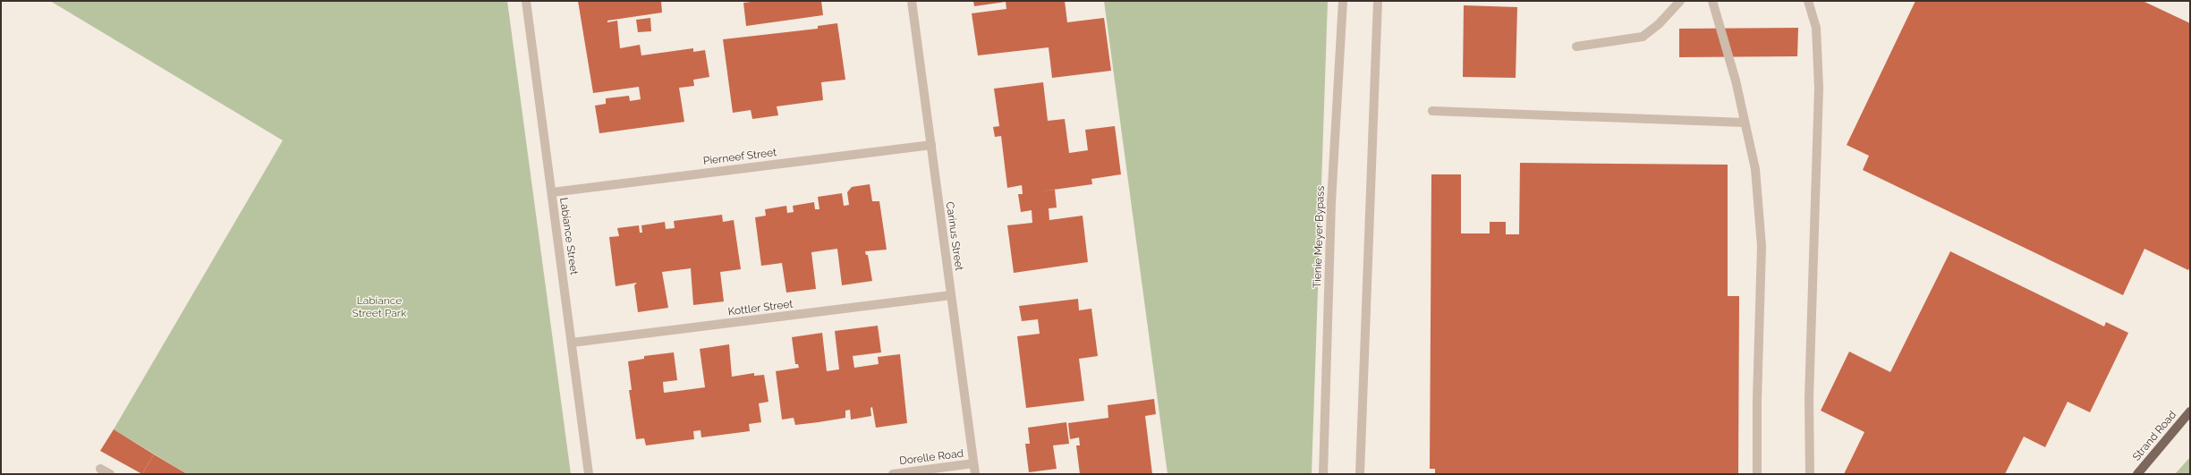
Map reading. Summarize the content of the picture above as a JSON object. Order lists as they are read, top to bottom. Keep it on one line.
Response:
{"streets":{"main road":["Strand Road"],"street":["Pierneef Street","Labiance Street","Carinus Street","Tienie Meyer Bypass","Kottler Street","Dorelle Road"]},"crossings":[["Pierneef Street","Labiance Street"],["Pierneef Street","Carinus Street"],["Labiance Street","Kottler Street"],["Carinus Street","Kottler Street"],["Carinus Street","Dorelle Road"]],"parks":["Labiance Street Park"]}
